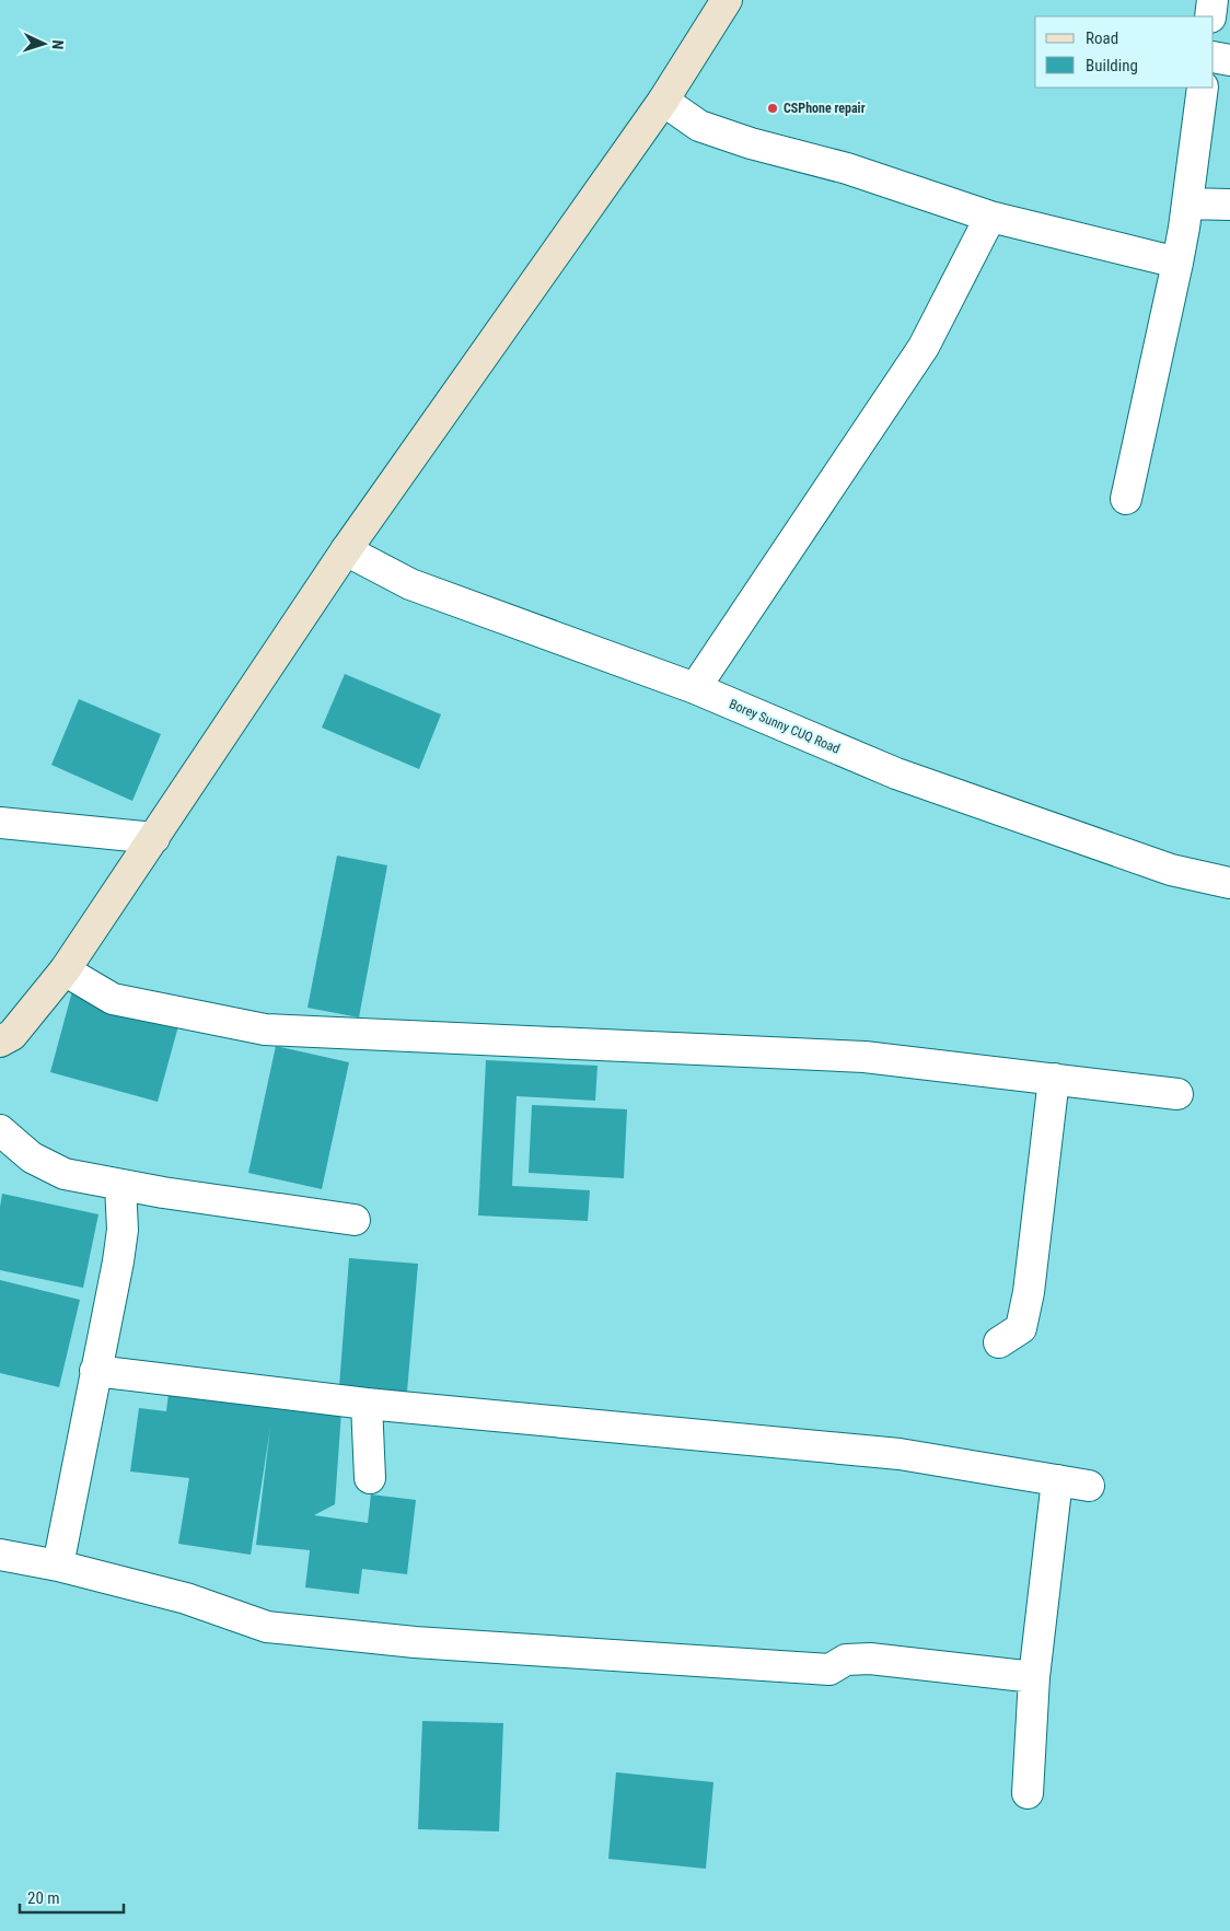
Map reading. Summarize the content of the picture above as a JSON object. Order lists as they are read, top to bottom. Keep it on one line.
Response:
{"streets":{"street":["Borey Sunny CUQ Road"]},"places":["CSPhone repair"],"legend":["Road","Building"],"scale_bar":"20 m","north":"right"}
